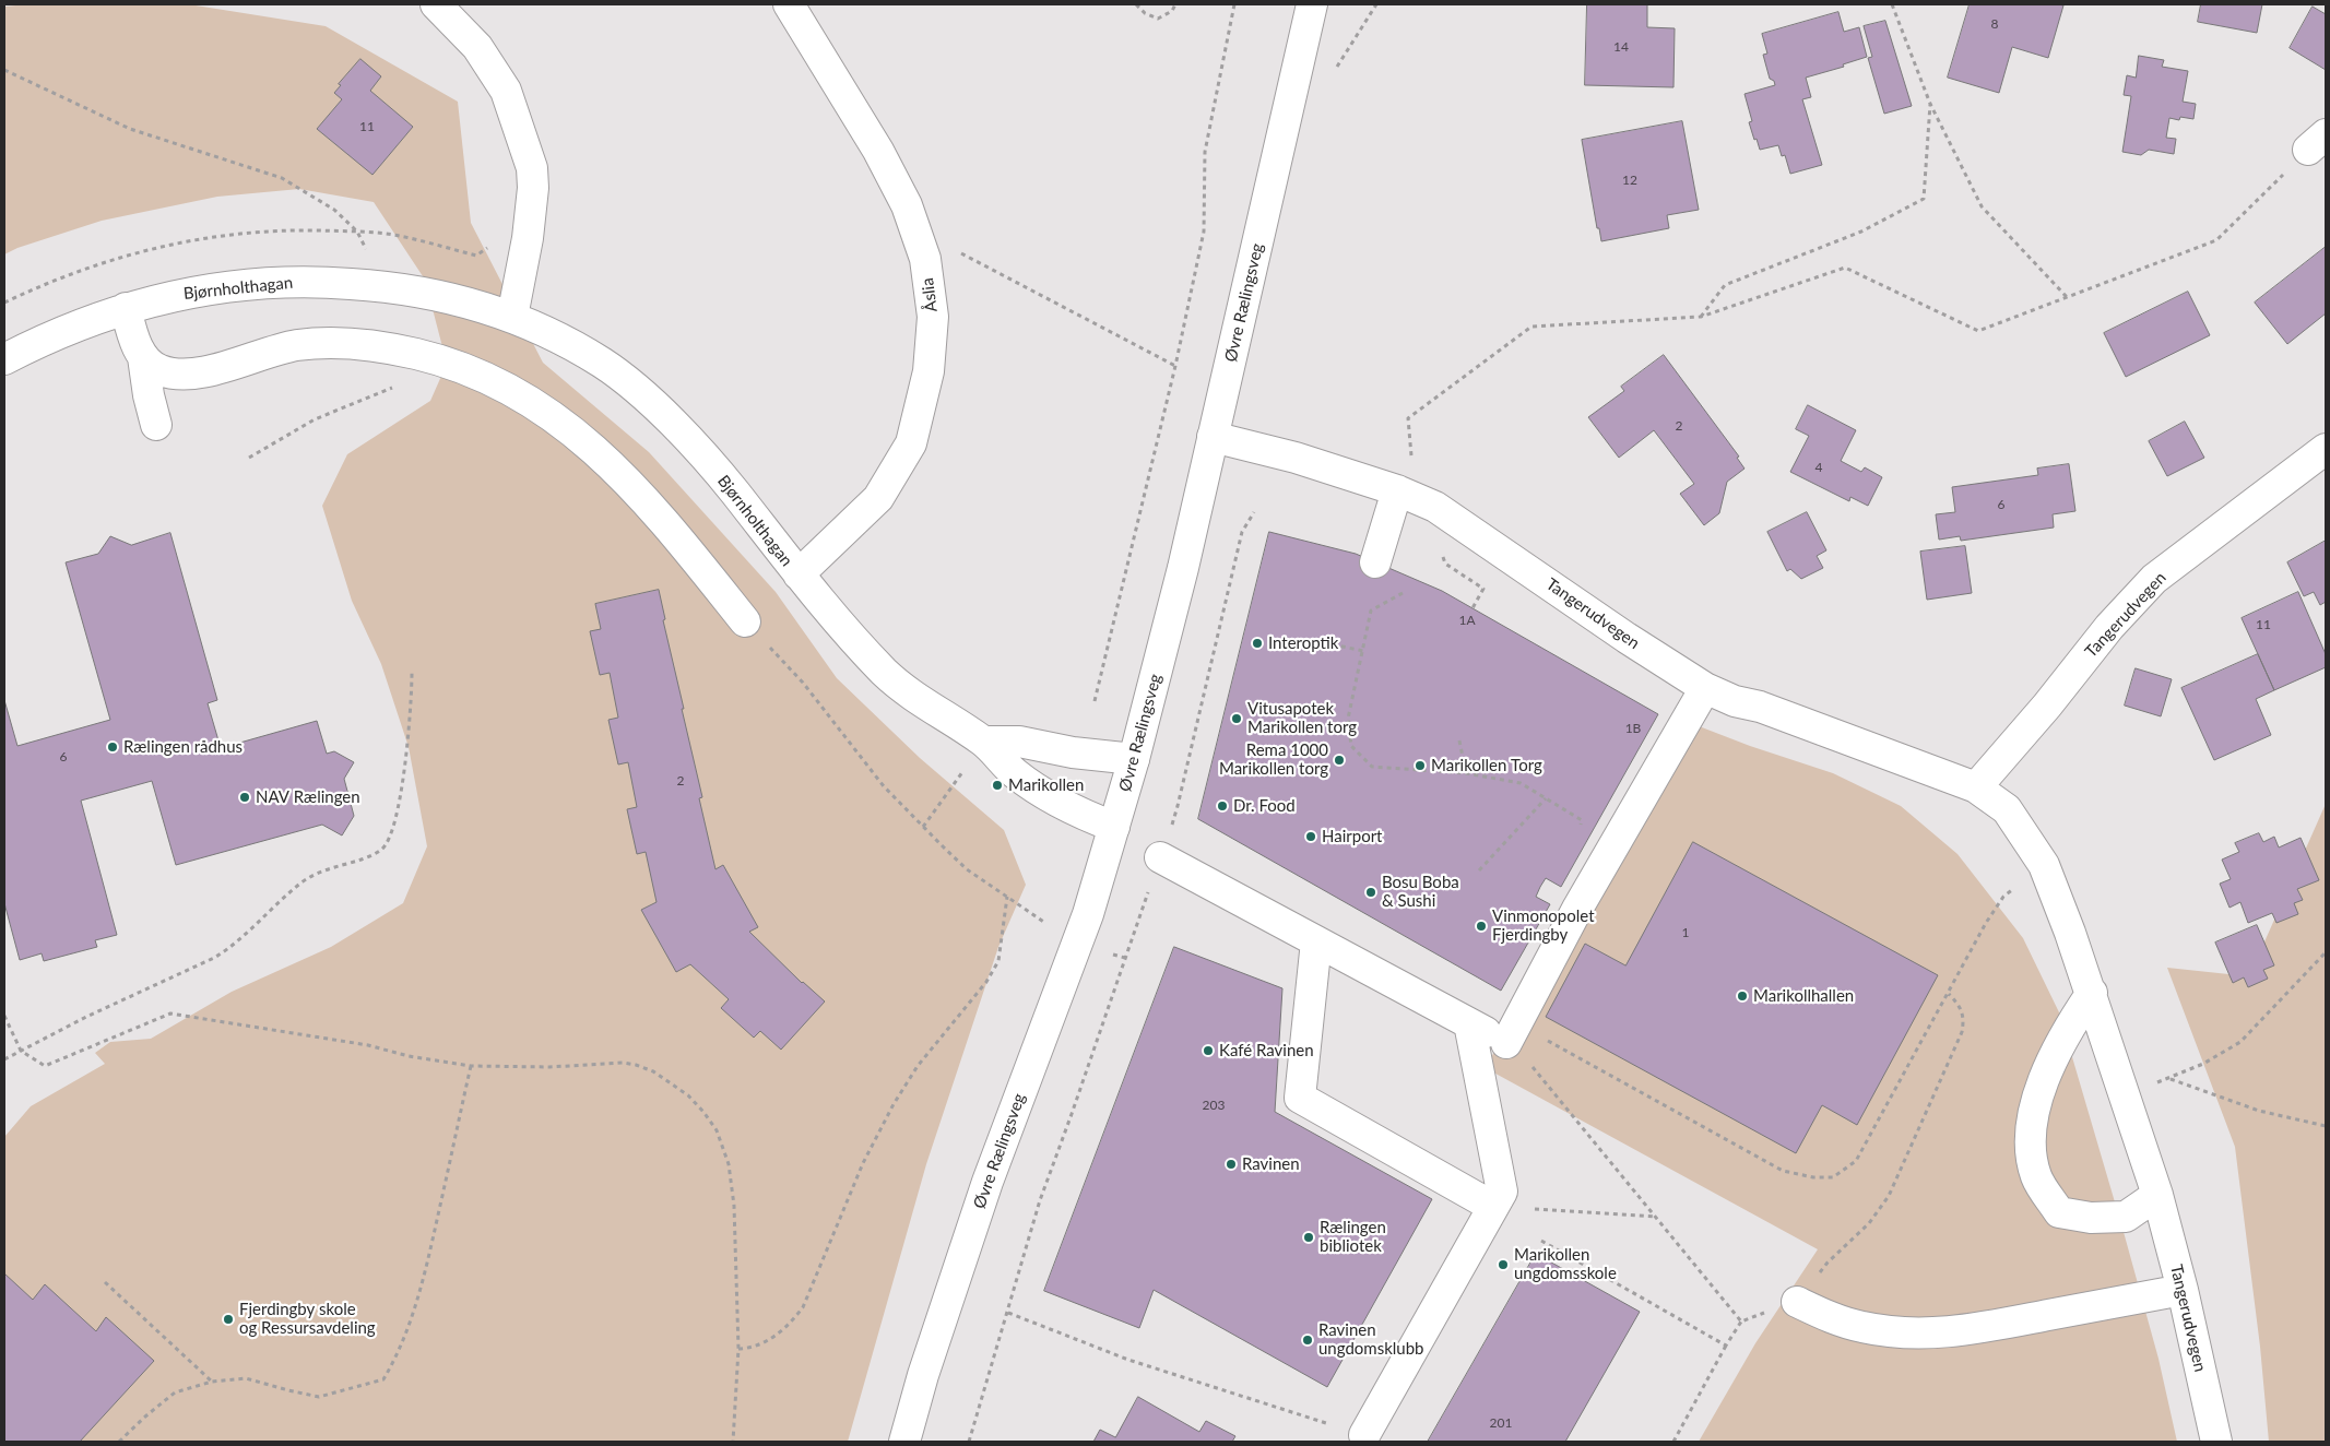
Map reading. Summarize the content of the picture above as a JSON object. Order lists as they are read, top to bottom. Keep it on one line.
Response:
{"streets":{"street":["Bjørnholthagan","Åslia","Øvre Rælingsveg","Tangerudvegen"]},"crossings":[["Bjørnholthagan","Åslia"],["Bjørnholthagan","Øvre Rælingsveg"],["Øvre Rælingsveg","Tangerudvegen"]],"places":["Interoptik","Vitusapotek Marikollen torg","Rælingen rådhus","Rema 1000 Marikollen torg","Marikollen Torg","Marikollen","NAV Rælingen","Dr. Food","Hairport","Bosu Boba & Sushi","Vinmonopolet Fjerdingby","Marikollhallen","Kafé Ravinen","Ravinen","Rælingen bibliotek","Marikollen ungdomsskole","Fjerdingby skole og Ressursavdeling","Ravinen ungdomsklubb"],"house_numbers":["8","14","11","12","2","4","6","1A","11","1B","6","2","1","203","201"]}
